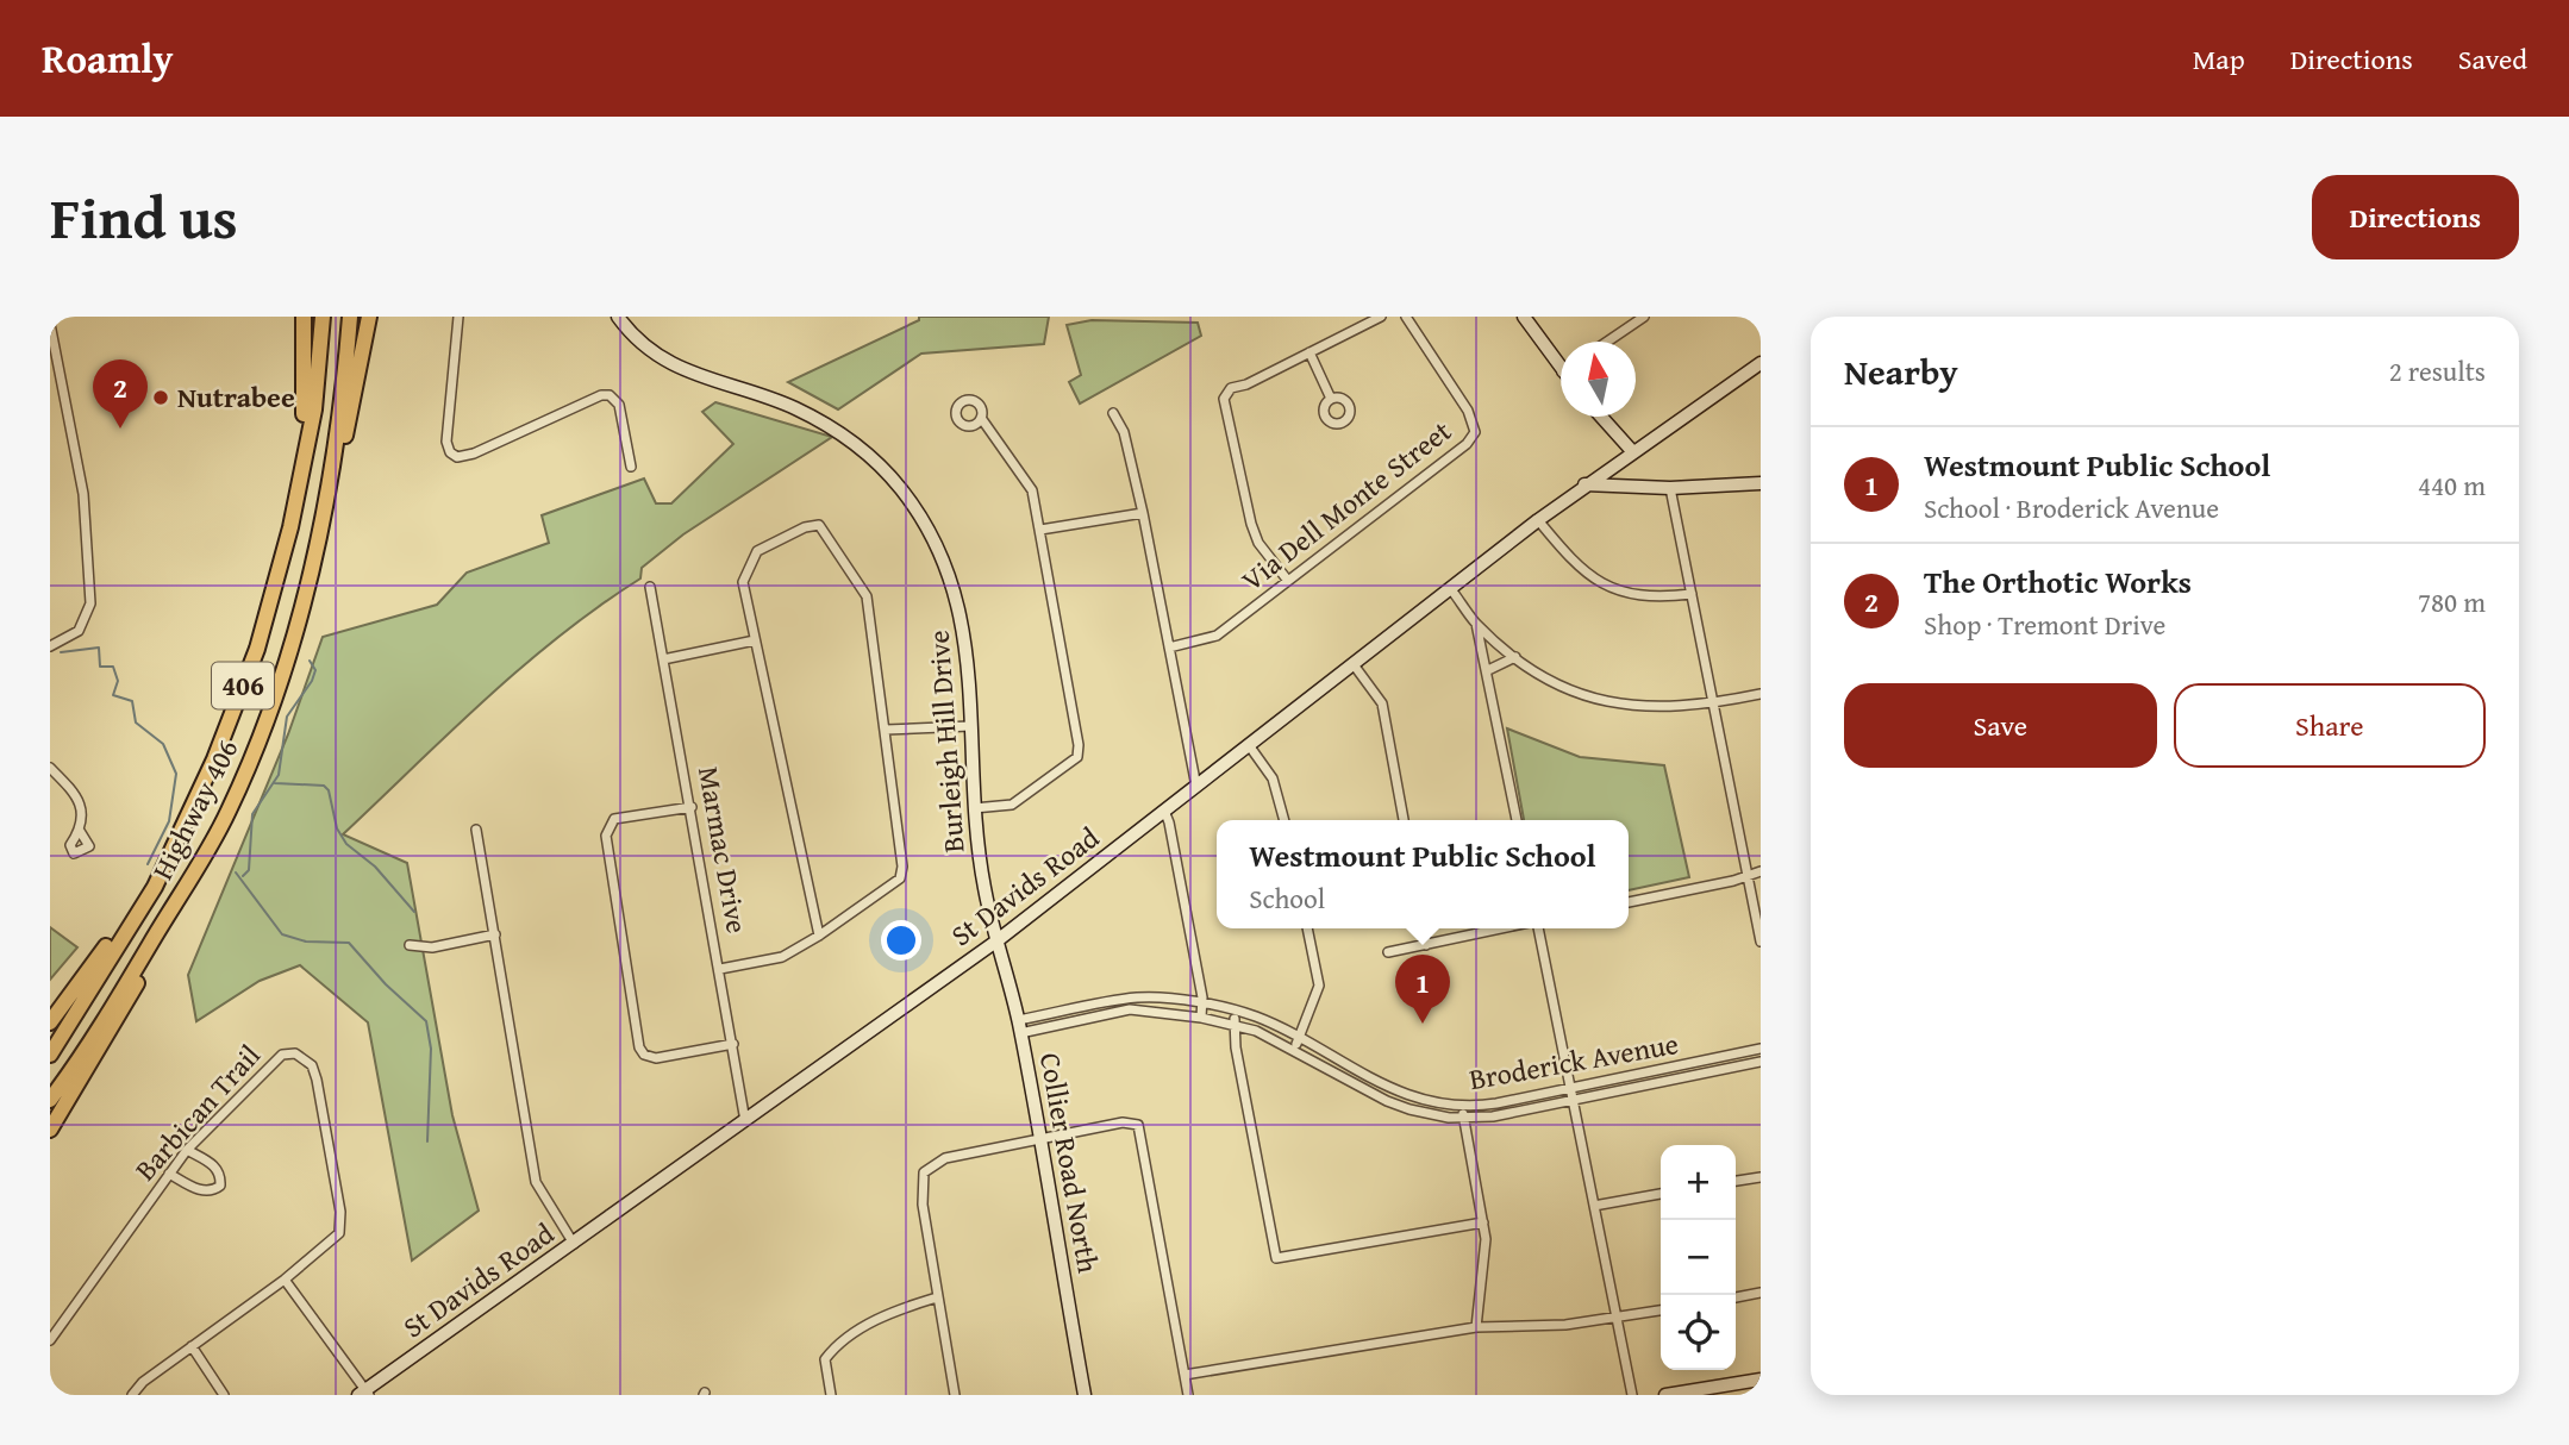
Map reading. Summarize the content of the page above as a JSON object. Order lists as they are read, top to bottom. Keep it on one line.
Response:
{"streets":{"highway":["406","Highway 406"],"main road":["Burleigh Hill Drive","St Davids Road","Collier Road North"],"street":["Via Dell Monte Street","Marmac Drive","Broderick Avenue","Barbican Trail"]},"crossings":[["Burleigh Hill Drive","St Davids Road"],["Burleigh Hill Drive","Collier Road North"],["Marmac Drive","St Davids Road"],["St Davids Road","Collier Road North"],["Broderick Avenue","Collier Road North"]],"places":["Nutrabee"],"north":"top","page":{"header":"Roamly","nav":["Map","Directions","Saved"],"title":"Find us","buttons":["Directions",["Save","Share"]],"heading":["Nearby","2 results"],"pins":["2","1"],"list":[{"mark":"1","name":"Westmount Public School","note":"School · Broderick Avenue","value":"440 m"},{"mark":"2","name":"The Orthotic Works","note":"Shop · Tremont Drive","value":"780 m"}],"popup":["Westmount Public School","School"],"map_buttons":["+","−"]}}
